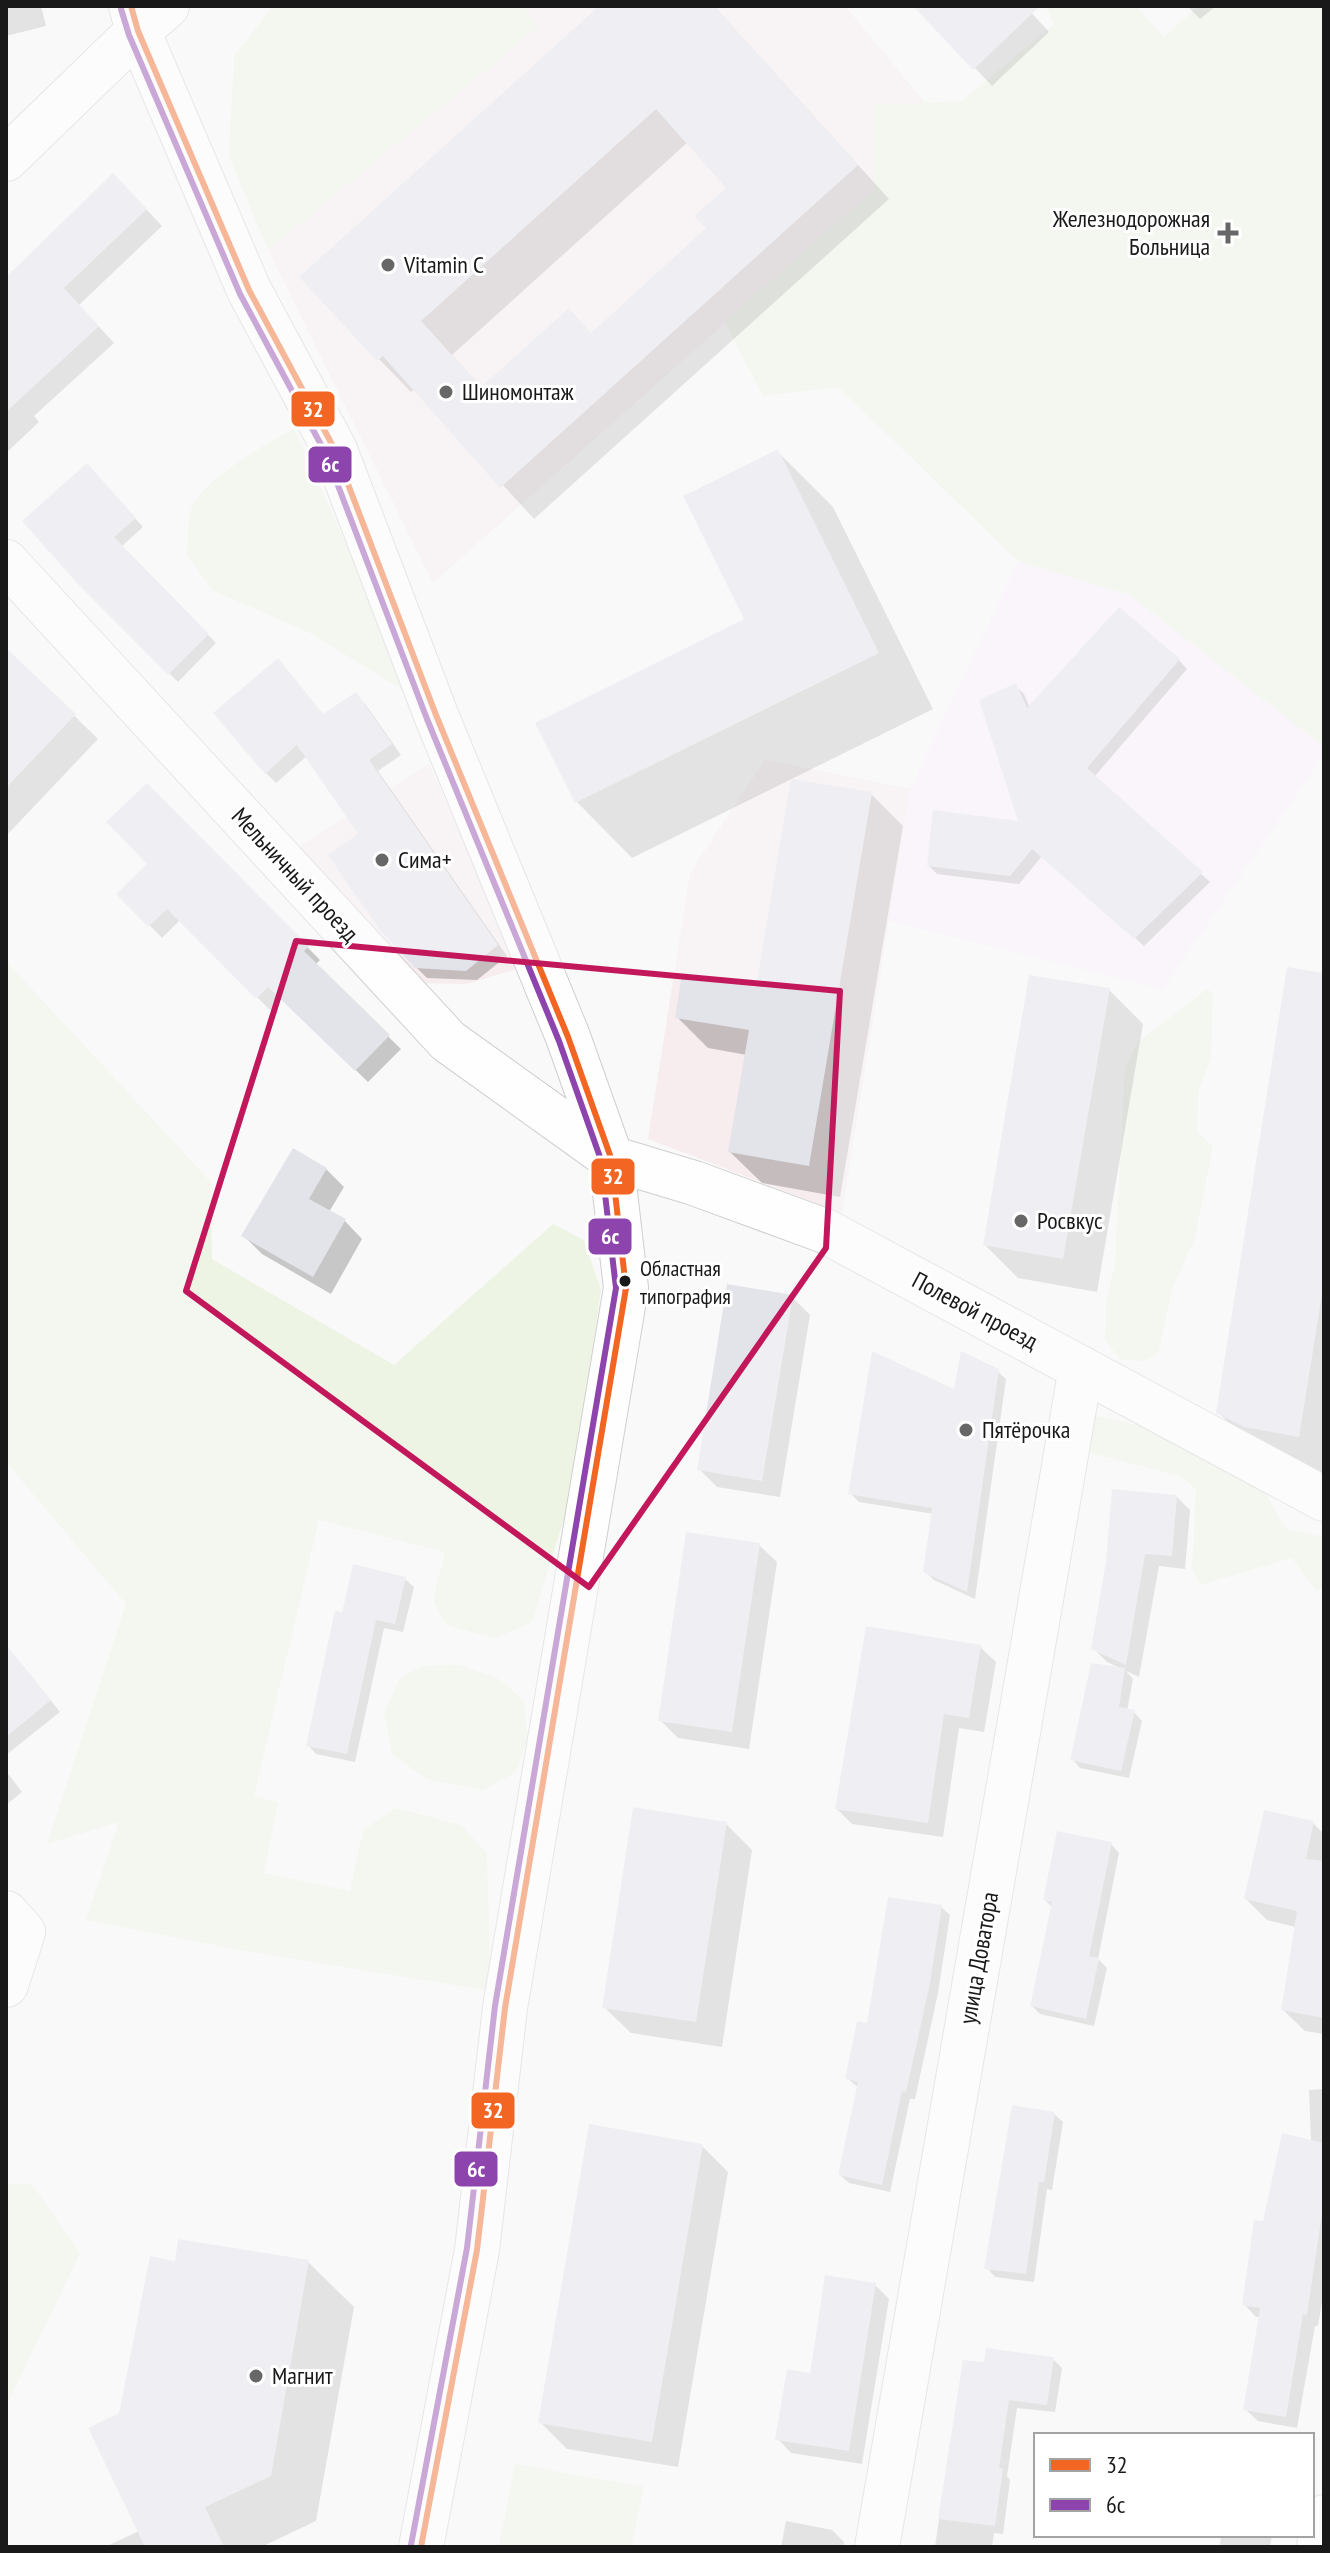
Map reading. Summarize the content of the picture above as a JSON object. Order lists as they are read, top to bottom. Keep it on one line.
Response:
{"streets":{"street":["Мельничный проезд","Полевой проезд","улица Доватора"]},"crossings":[["Мельничный проезд","Полевой проезд"],["Полевой проезд","улица Доватора"]],"places":{"health":["Железнодорожная Больница"],"other":["Vitamin C","Шиномонтаж","Сима+","Росвкус","Областная типография","Пятёрочка","Магнит"]},"lines":["transit line 32","transit line 6c"],"legend":["32","6c"]}
